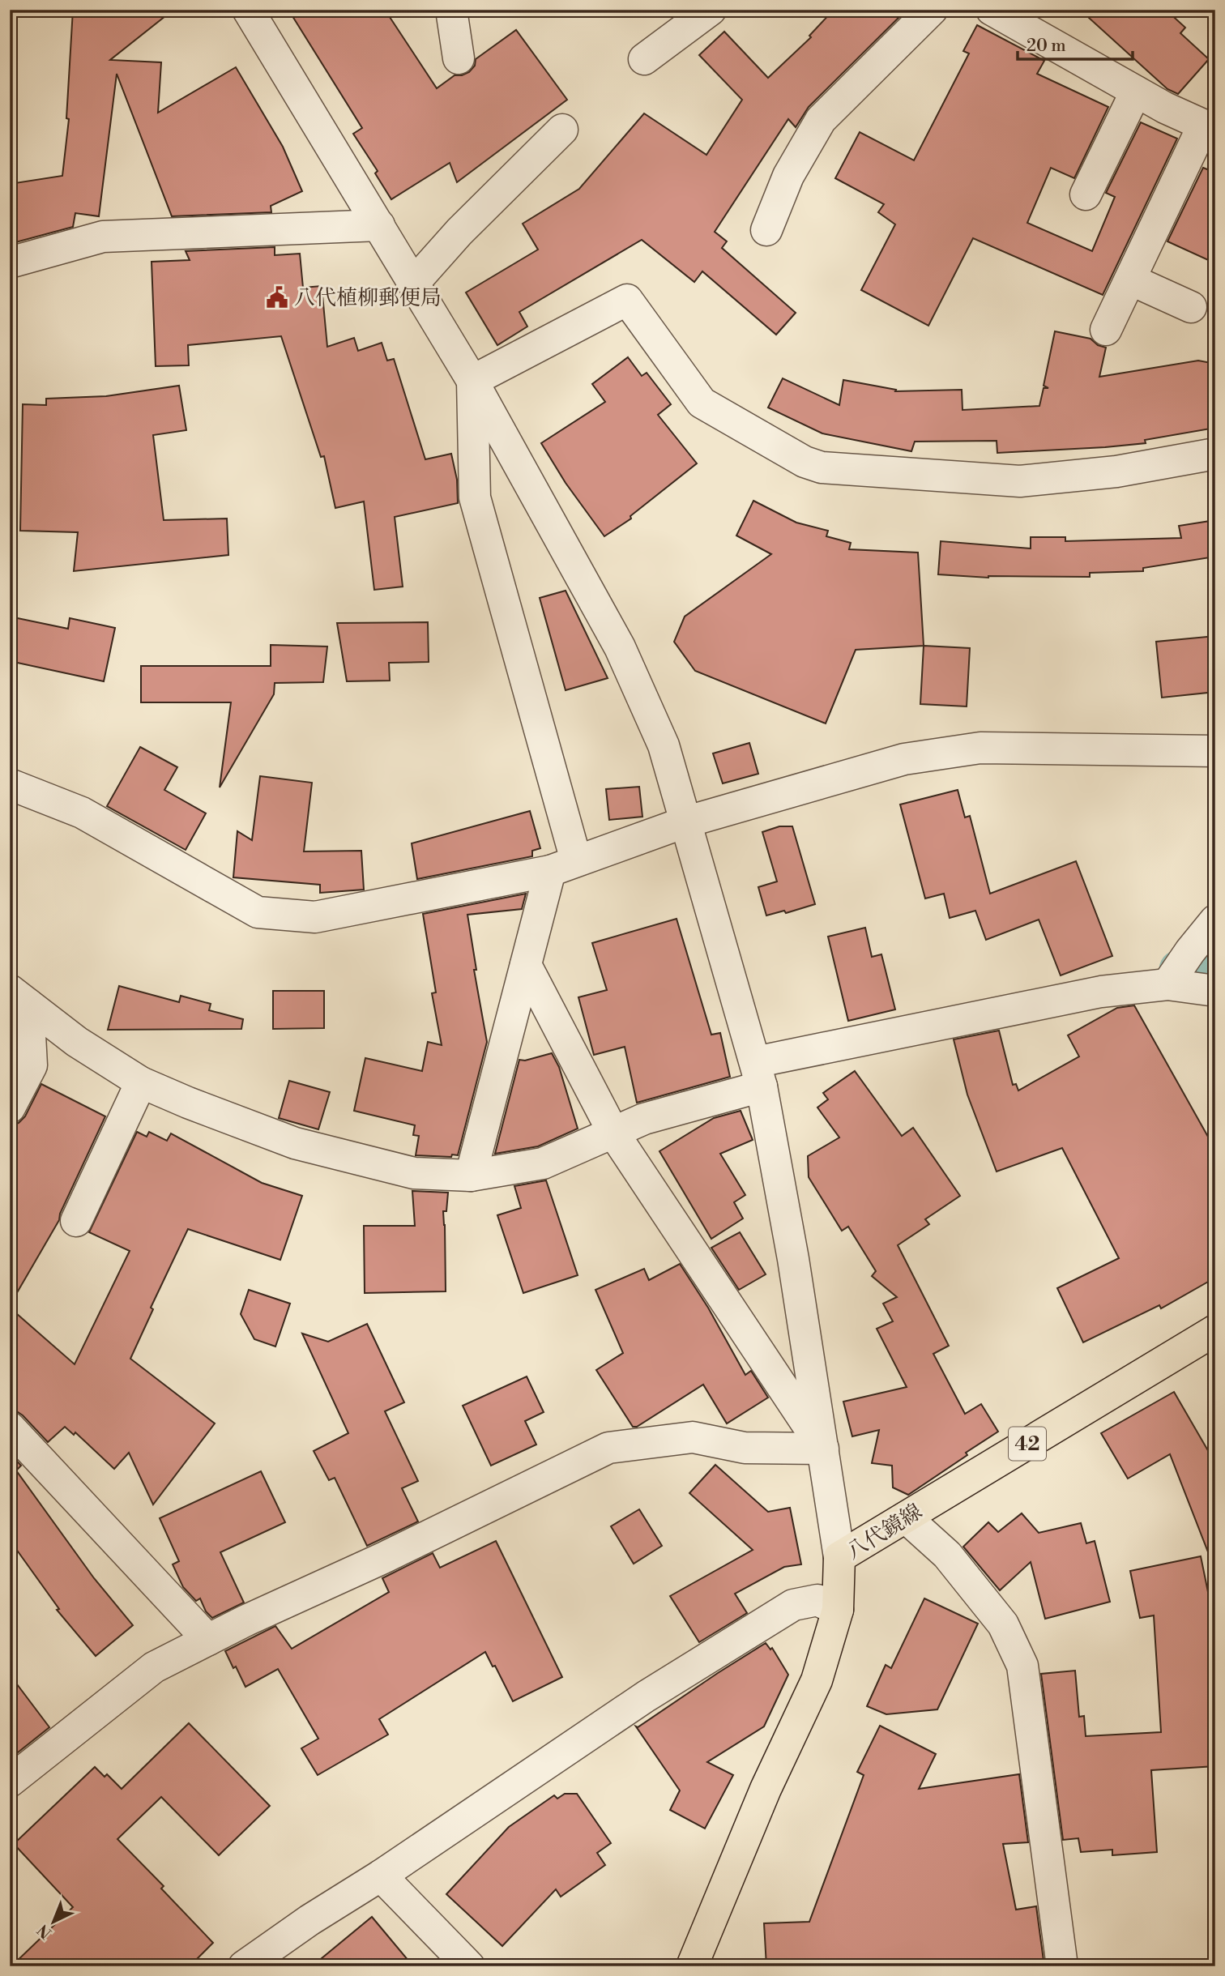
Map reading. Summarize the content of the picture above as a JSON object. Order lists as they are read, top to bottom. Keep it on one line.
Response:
{"streets":{"main road":["42","八代鏡線"]},"places":{"public building":["八代植柳郵便局"]},"scale_bar":"20 m","north":"bottom left"}
